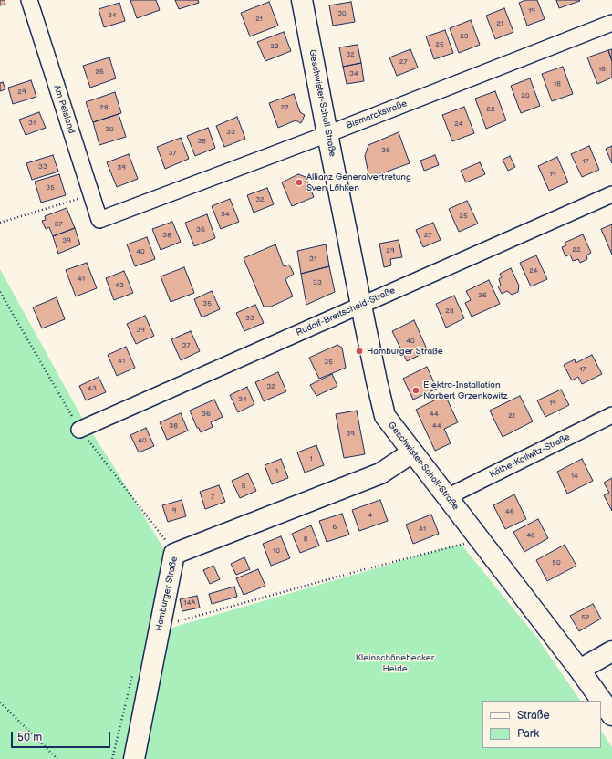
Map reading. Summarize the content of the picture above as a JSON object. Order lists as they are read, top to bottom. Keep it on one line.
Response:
{"streets":{"street":["Geschwister-Scholl-Straße","Am Pelsland","Bismarckstraße","Rudolf-Breitscheid-Straße","Käthe-Kollwitz-Straße","Hamburger Straße"]},"crossings":[["Geschwister-Scholl-Straße","Bismarckstraße"],["Geschwister-Scholl-Straße","Rudolf-Breitscheid-Straße"],["Geschwister-Scholl-Straße","Käthe-Kollwitz-Straße"],["Geschwister-Scholl-Straße","Hamburger Straße"],["Am Pelsland","Bismarckstraße"]],"parks":["Kleinschönebecker Heide"],"places":["Allianz Generalvertretung Sven Löhken","Hamburger Straße","Elektro-Installation Norbert Grzenkowitz"],"house_numbers":["19","30","34","21","21","23","25","23","32","27","16","26","34","18","29","20","28","27","22","31","24","30","33","35","36","37","17","33","39","19","35","32","34","25","37","36","38","27","39","22","29","40","31","24","41","33","43","26","35","28","33","39","40","37","41","35","17","32","43","34","19","36","44","21","38","44","39","40","1","3","14","5","7","9","46","4","6","41","48","8","10","50","14A","52"],"legend":["Straße","Park"],"scale_bar":"50 m"}
